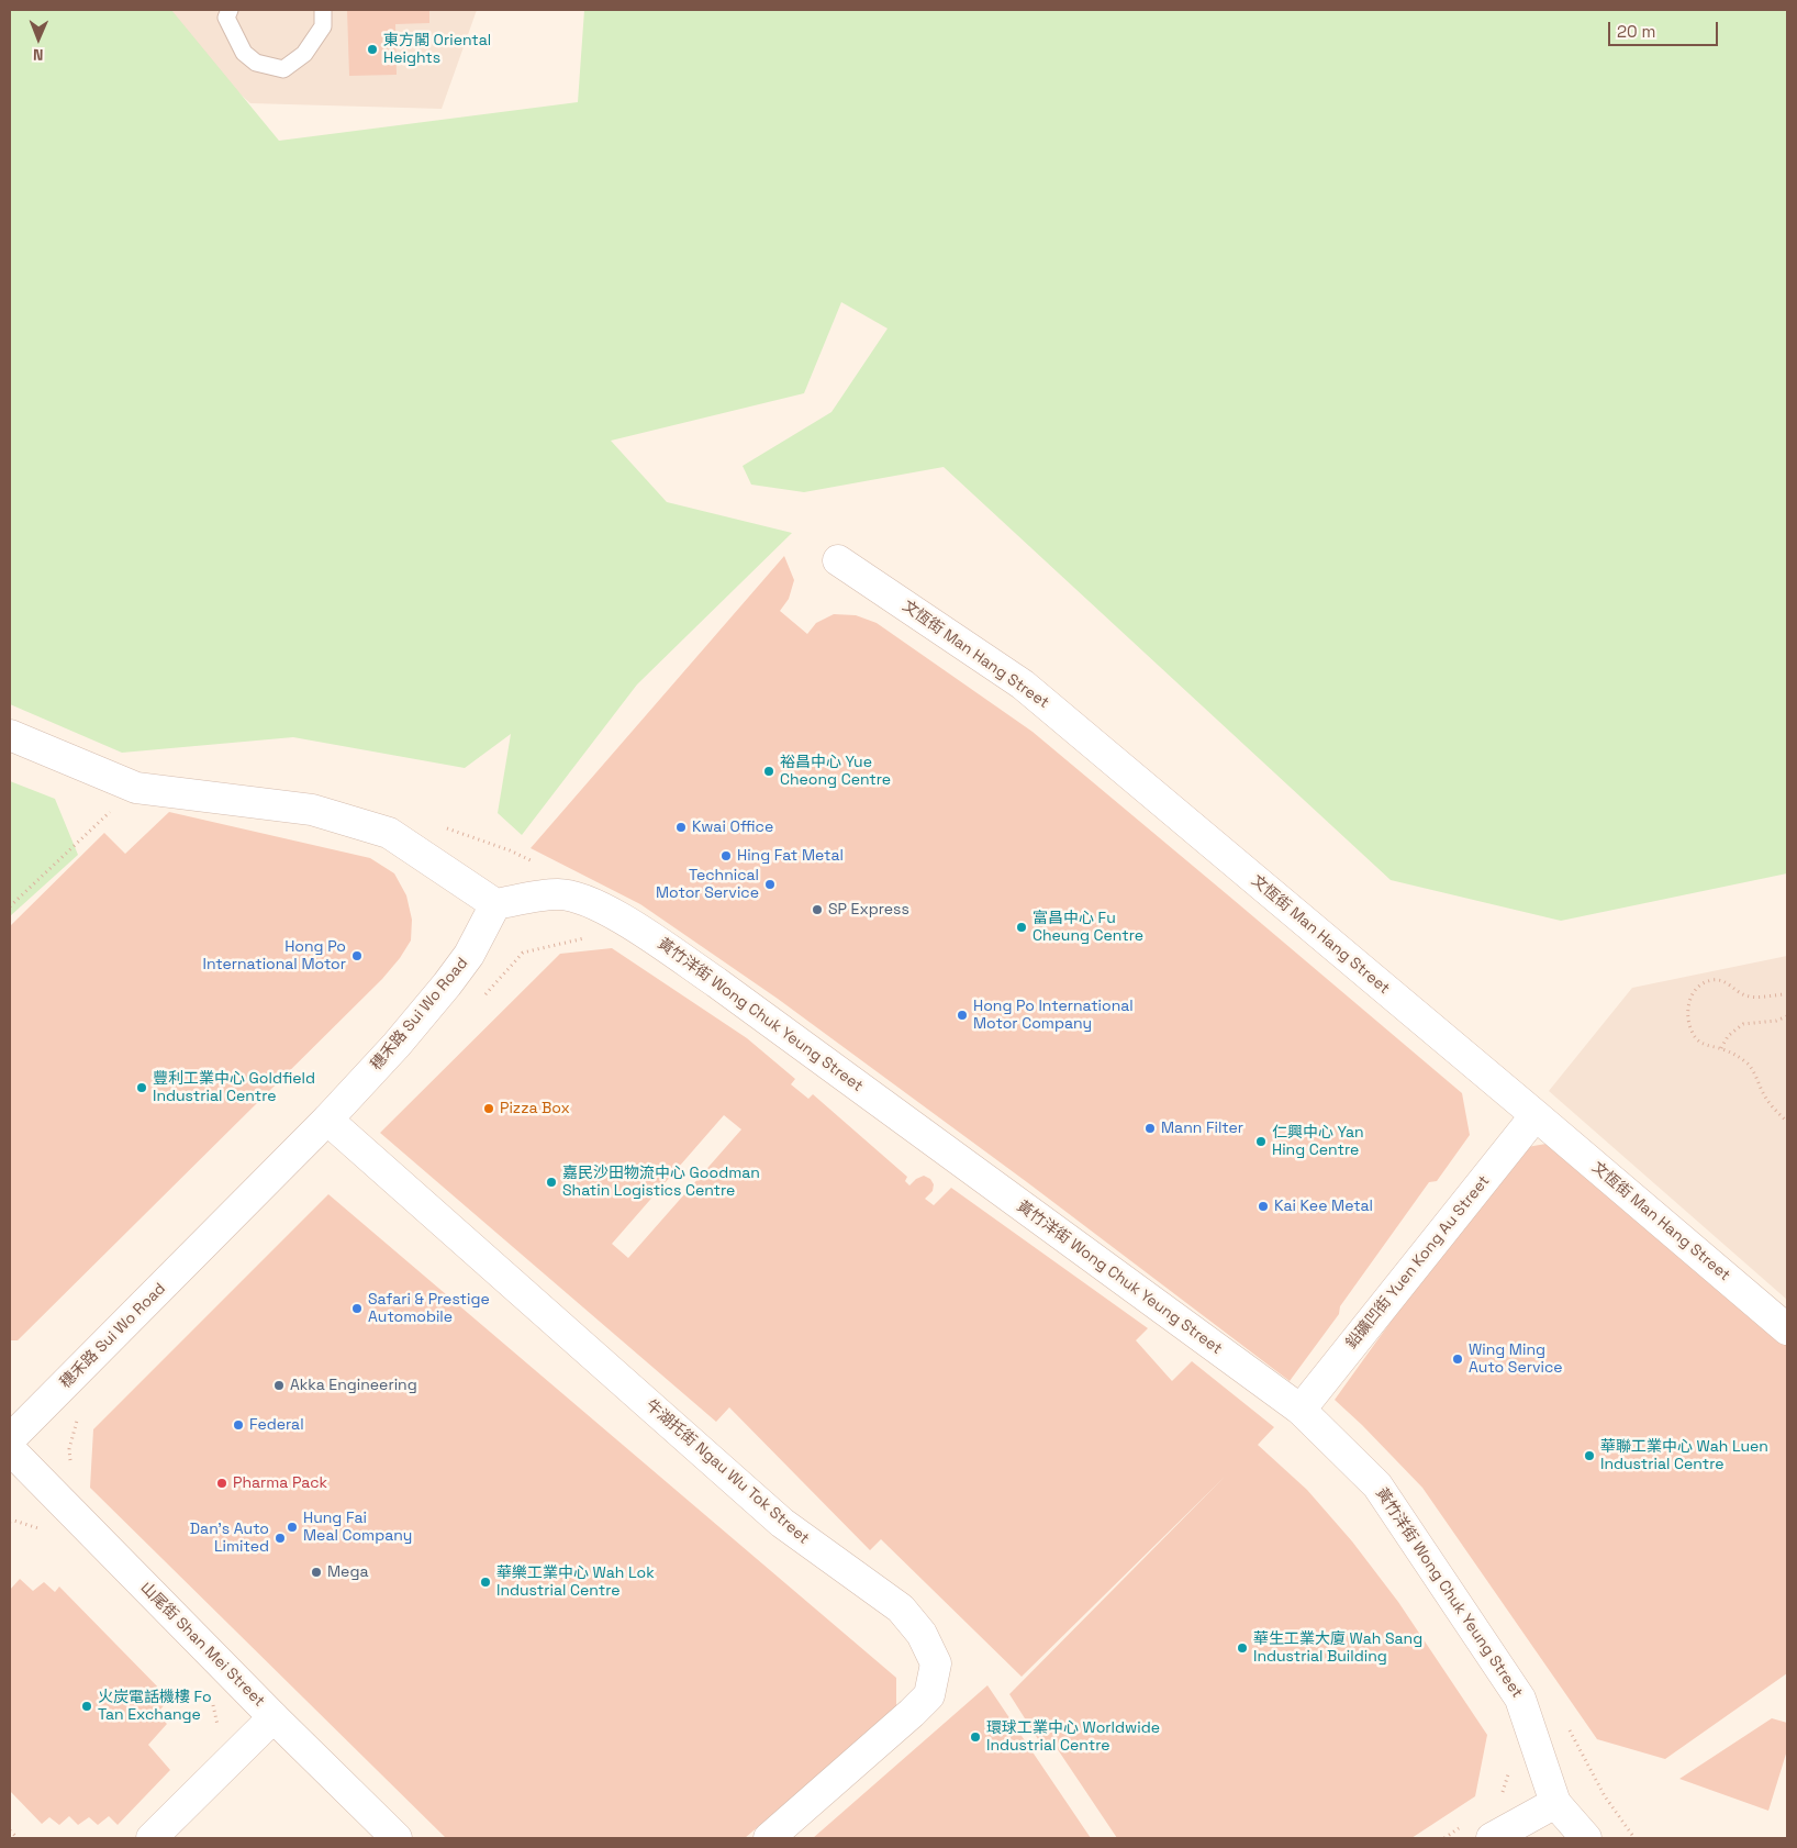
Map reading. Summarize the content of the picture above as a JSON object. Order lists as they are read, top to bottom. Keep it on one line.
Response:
{"streets":{"street":["文恆街 Man Hang Street","穗禾路 Sui Wo Road","黃竹洋街 Wong Chuk Yeung Street","鉛礦凹街 Yuen Kong Au Street","牛湖托街 Ngau Wu Tok Street","山尾街 Shan Mei Street"]},"crossings":[["文恆街 Man Hang Street","鉛礦凹街 Yuen Kong Au Street"],["穗禾路 Sui Wo Road","黃竹洋街 Wong Chuk Yeung Street"],["穗禾路 Sui Wo Road","牛湖托街 Ngau Wu Tok Street"],["黃竹洋街 Wong Chuk Yeung Street","鉛礦凹街 Yuen Kong Au Street"]],"places":["東方閣 Oriental Heights","裕昌中心 Yue Cheong Centre","Kwai Office","Hing Fat Metal","Technical Motor Service","SP Express","富昌中心 Fu Cheung Centre","Hong Po International Motor","Hong Po International Motor Company","豐利工業中心 Goldfield Industrial Centre","Pizza Box","Mann Filter","仁興中心 Yan Hing Centre","嘉民沙田物流中心 Goodman Shatin Logistics Centre","Kai Kee Metal","Safari & Prestige Automobile","Wing Ming Auto Service","Akka Engineering","Federal","華聯工業中心 Wah Luen Industrial Centre","Pharma Pack","Hung Fai Meal Company","Dan's Auto Limited","Mega","華樂工業中心 Wah Lok Industrial Centre","華生工業大廈 Wah Sang Industrial Building","火炭電話機樓 Fo Tan Exchange","環球工業中心 Worldwide Industrial Centre"],"scale_bar":"20 m","north":"bottom"}
